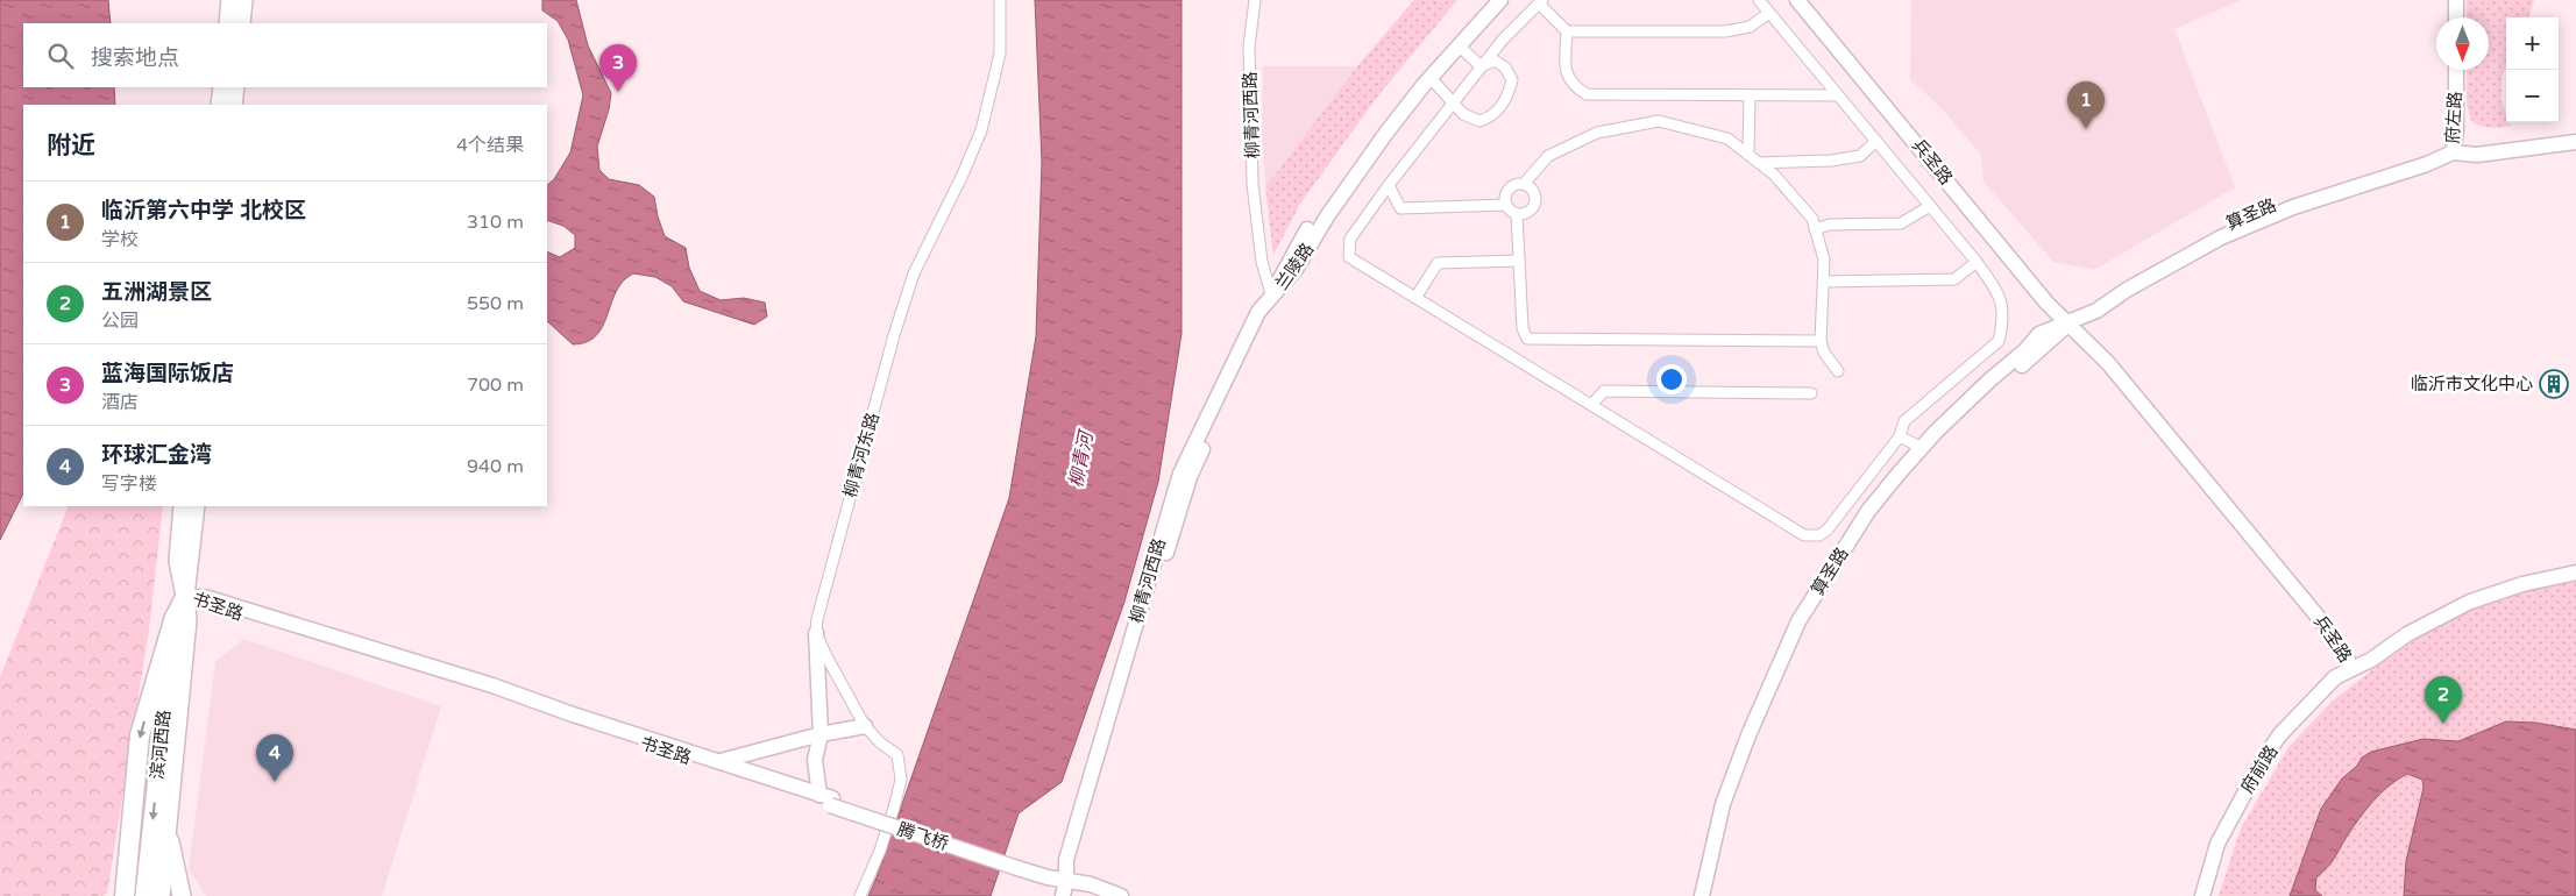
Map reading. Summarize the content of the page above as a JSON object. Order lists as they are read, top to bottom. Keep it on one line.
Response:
{"streets":{"main road":["柳青河西路","府左路","兵圣路","算圣路","兰陵路","书圣路","滨河西路","府前路","腾飞桥"],"street":["柳青河东路"]},"crossings":[["柳青河西路","兰陵路"],["柳青河西路","腾飞桥"],["府左路","算圣路"],["兵圣路","算圣路"],["兵圣路","府前路"],["书圣路","滨河西路"],["书圣路","腾飞桥"]],"water":["柳青河"],"places":{"building":["临沂市文化中心"]},"north":"bottom","page":{"map_buttons":["+","−"],"search":"搜索地点","pins":["3","1","2","4"],"heading":["附近","4个结果"],"list":[{"mark":"1","name":"临沂第六中学 北校区","note":"学校","value":"310 m"},{"mark":"2","name":"五洲湖景区","note":"公园","value":"550 m"},{"mark":"3","name":"蓝海国际饭店","note":"酒店","value":"700 m"},{"mark":"4","name":"环球汇金湾","note":"写字楼","value":"940 m"}]}}
